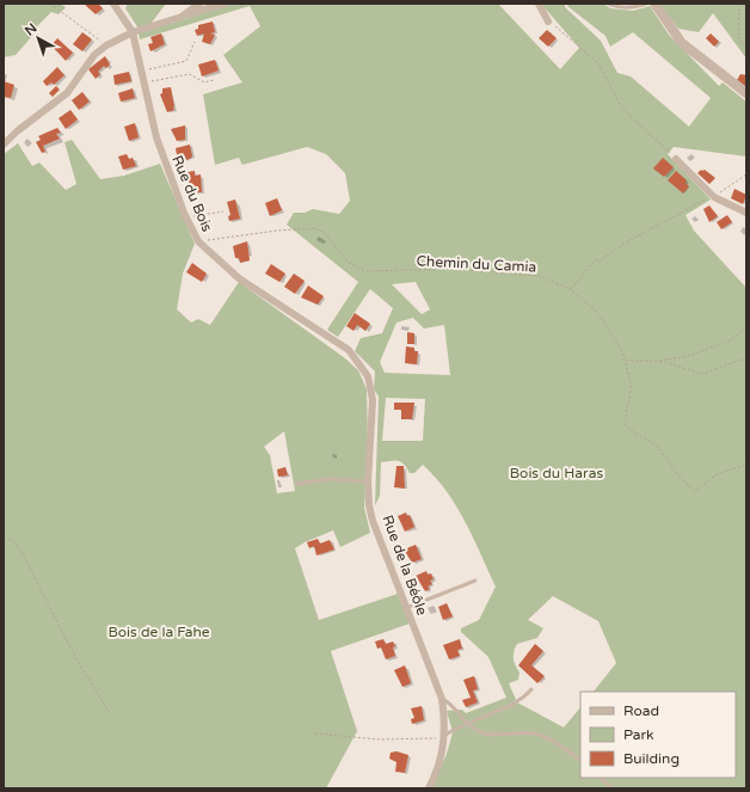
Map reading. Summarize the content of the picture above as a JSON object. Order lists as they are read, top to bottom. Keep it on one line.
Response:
{"streets":{"street":["Rue du Bois","Rue de la Béôle"],"path":["Chemin du Camia"]},"crossings":[["Rue du Bois","Chemin du Camia"],["Rue du Bois","Rue de la Béôle"]],"parks":["Bois du Haras","Bois de la Fahe"],"legend":["Road","Park","Building"],"north":"top left"}
